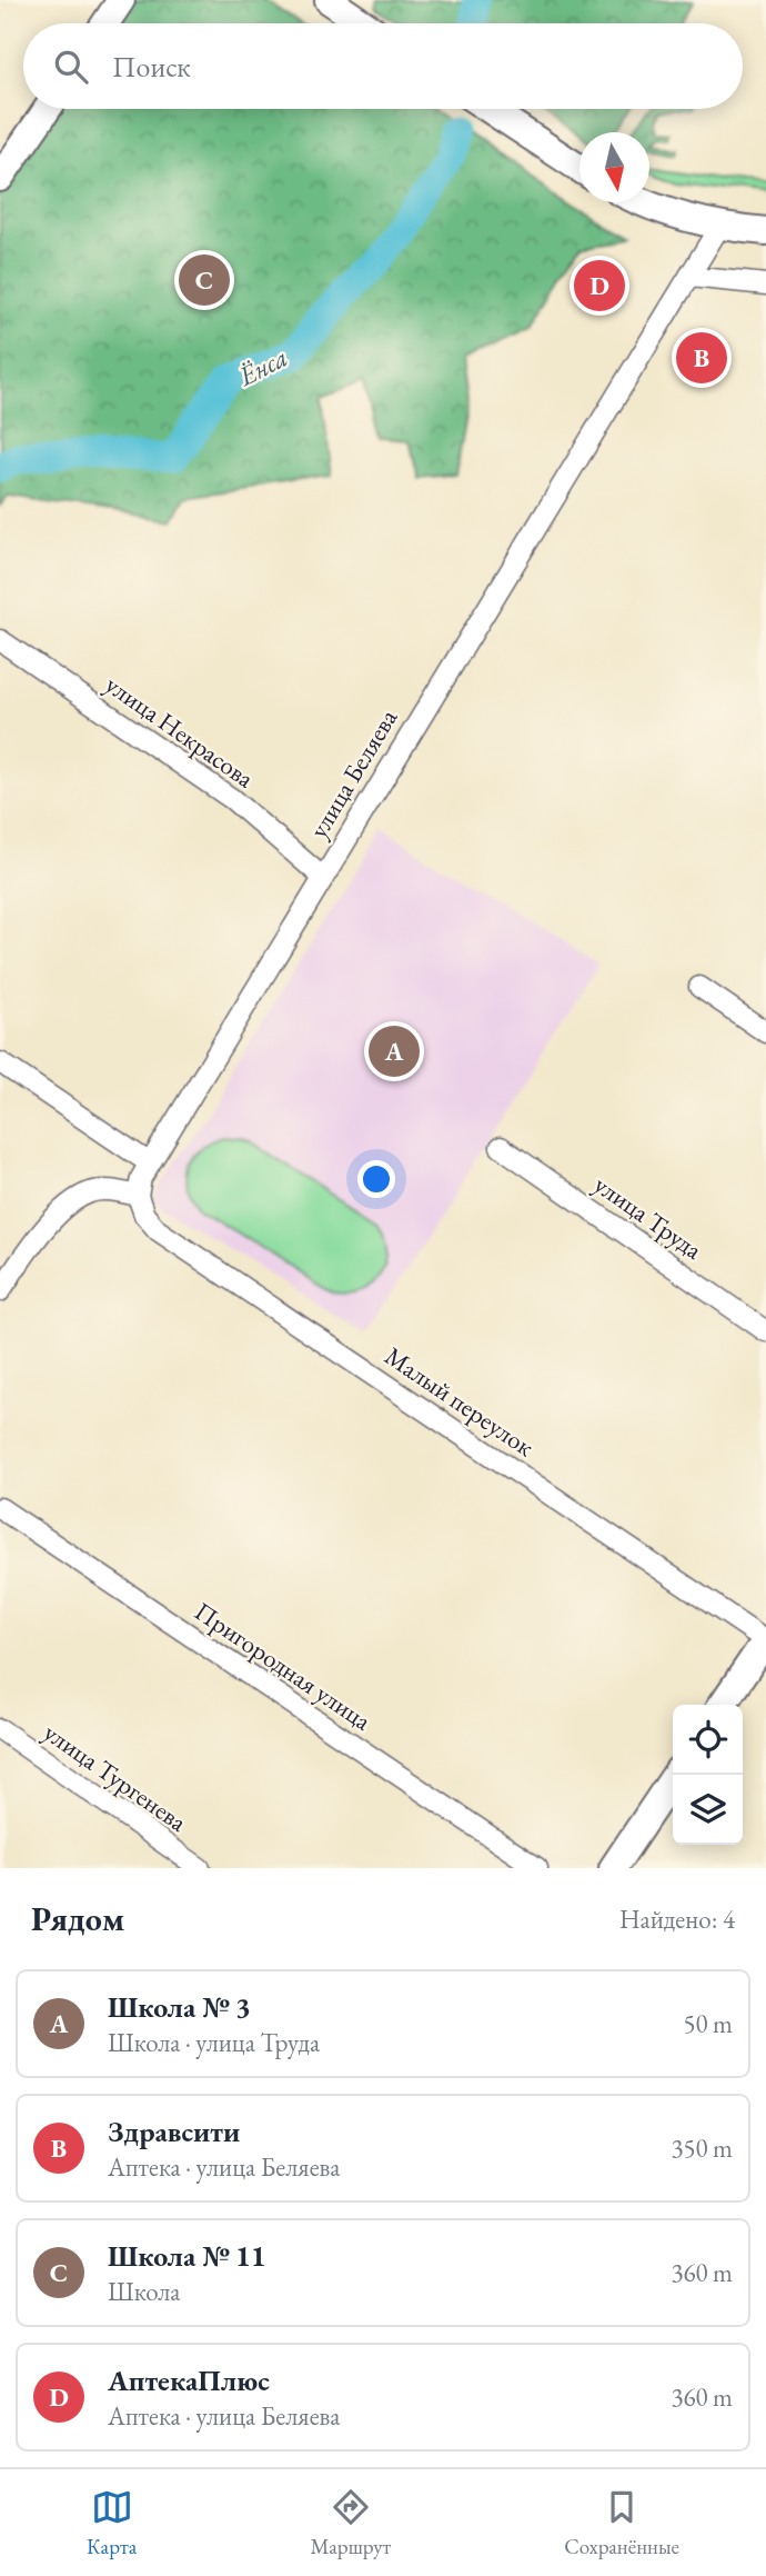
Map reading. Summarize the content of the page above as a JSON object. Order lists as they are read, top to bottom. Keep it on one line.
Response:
{"streets":{"street":["улица Некрасова","улица Беляева","улица Труда","Малый переулок","Пригородная улица","улица Тургенева"]},"crossings":[["улица Некрасова","улица Беляева"],["улица Беляева","Малый переулок"]],"water":["Ёнса"],"north":"bottom","page":{"search":"Поиск","pins":["C","D","B","A"],"heading":["Рядом","Найдено: 4"],"list":[{"mark":"A","name":"Школа № 3","note":"Школа · улица Труда","value":"50 m"},{"mark":"B","name":"Здравсити","note":"Аптека · улица Беляева","value":"350 m"},{"mark":"C","name":"Школа № 11","note":"Школа","value":"360 m"},{"mark":"D","name":"АптекаПлюс","note":"Аптека · улица Беляева","value":"360 m"}],"nav":["Карта","Маршрут","Сохранённые"]}}
